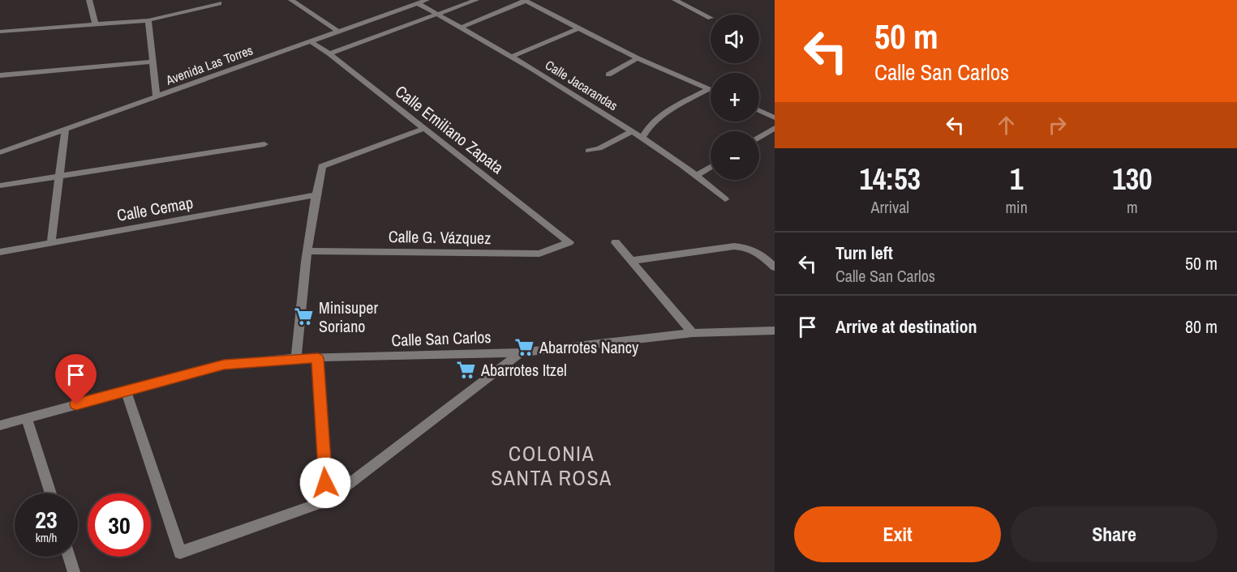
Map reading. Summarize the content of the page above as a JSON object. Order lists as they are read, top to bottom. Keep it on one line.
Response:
{"streets":{"street":["Avenida Las Torres","Calle Jacarandas","Calle Emiliano Zapata","Calle Cemap","Calle G. Vázquez","Calle San Carlos"]},"crossings":[["Avenida Las Torres","Calle Jacarandas"],["Avenida Las Torres","Calle Emiliano Zapata"],["Calle Emiliano Zapata","Calle G. Vázquez"]],"districts":["COLONIA SANTA ROSA"],"places":{"supermarket":["Minisuper Soriano","Abarrotes Nancy","Abarrotes Itzel"]},"page":{"turn":["50 m","Calle San Carlos"],"map_buttons":["+","−"],"eta":["14:53","Arrival","1","min","130","m"],"list":[{"name":"Turn left","note":"Calle San Carlos","value":"50 m"},{"name":"Arrive at destination","value":"80 m"}],"speed":"23 km/h","limit":"30","buttons":["Exit","Share"]}}
